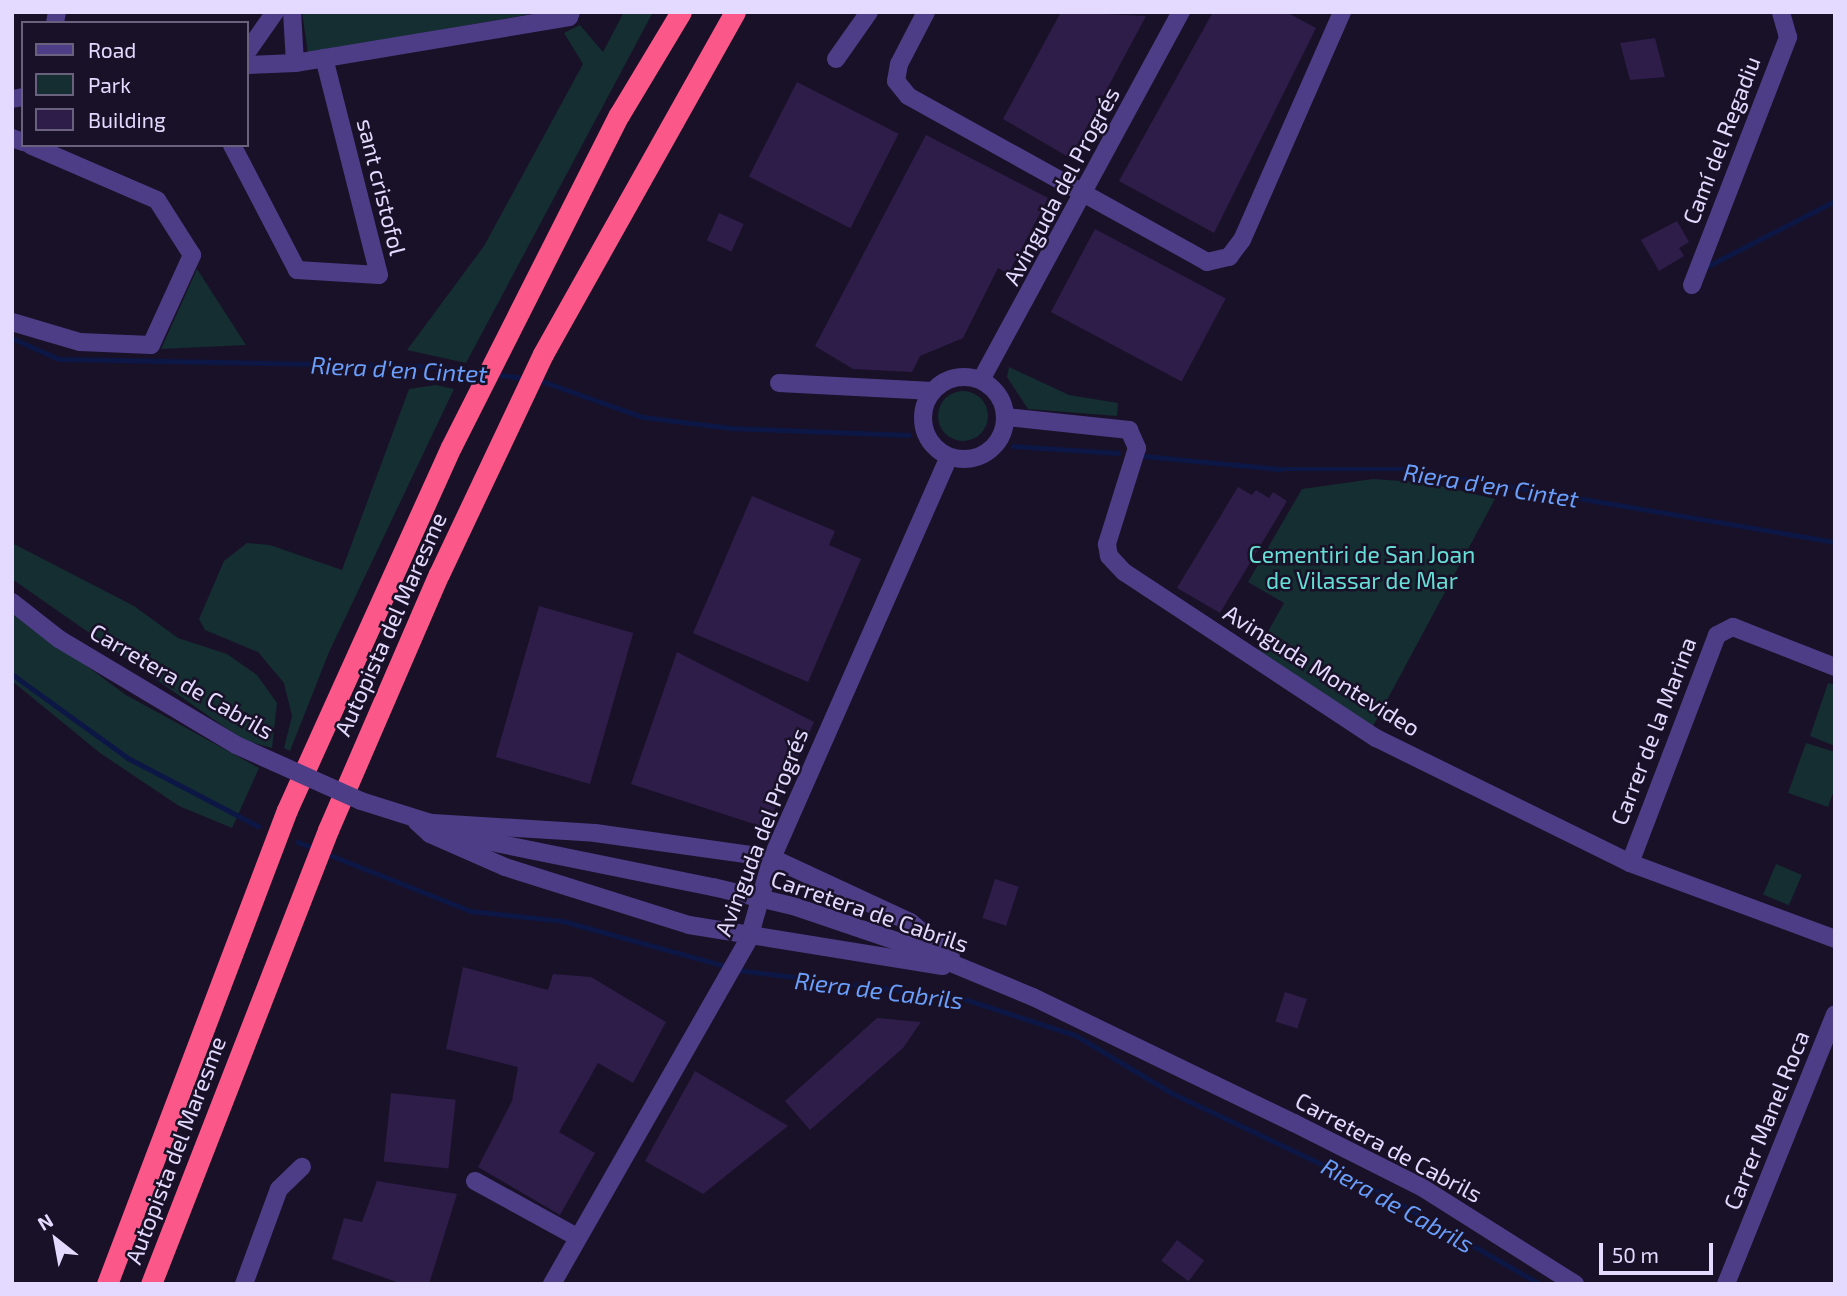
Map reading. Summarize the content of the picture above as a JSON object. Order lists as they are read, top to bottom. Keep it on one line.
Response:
{"streets":{"highway":["Autopista del Maresme"],"street":["Camí del Regadiu","Avinguda del Progrés","sant cristofol","Avinguda Montevideo","Carretera de Cabrils","Carrer de la Marina","Carrer Manel Roca"]},"crossings":[["Avinguda del Progrés","Avinguda Montevideo"],["Avinguda Montevideo","Carrer de la Marina"]],"water":["Riera d'en Cintet","Riera de Cabrils"],"parks":["Cementiri de San Joan de Vilassar de Mar"],"legend":["Road","Park","Building"],"scale_bar":"50 m","north":"top left"}
